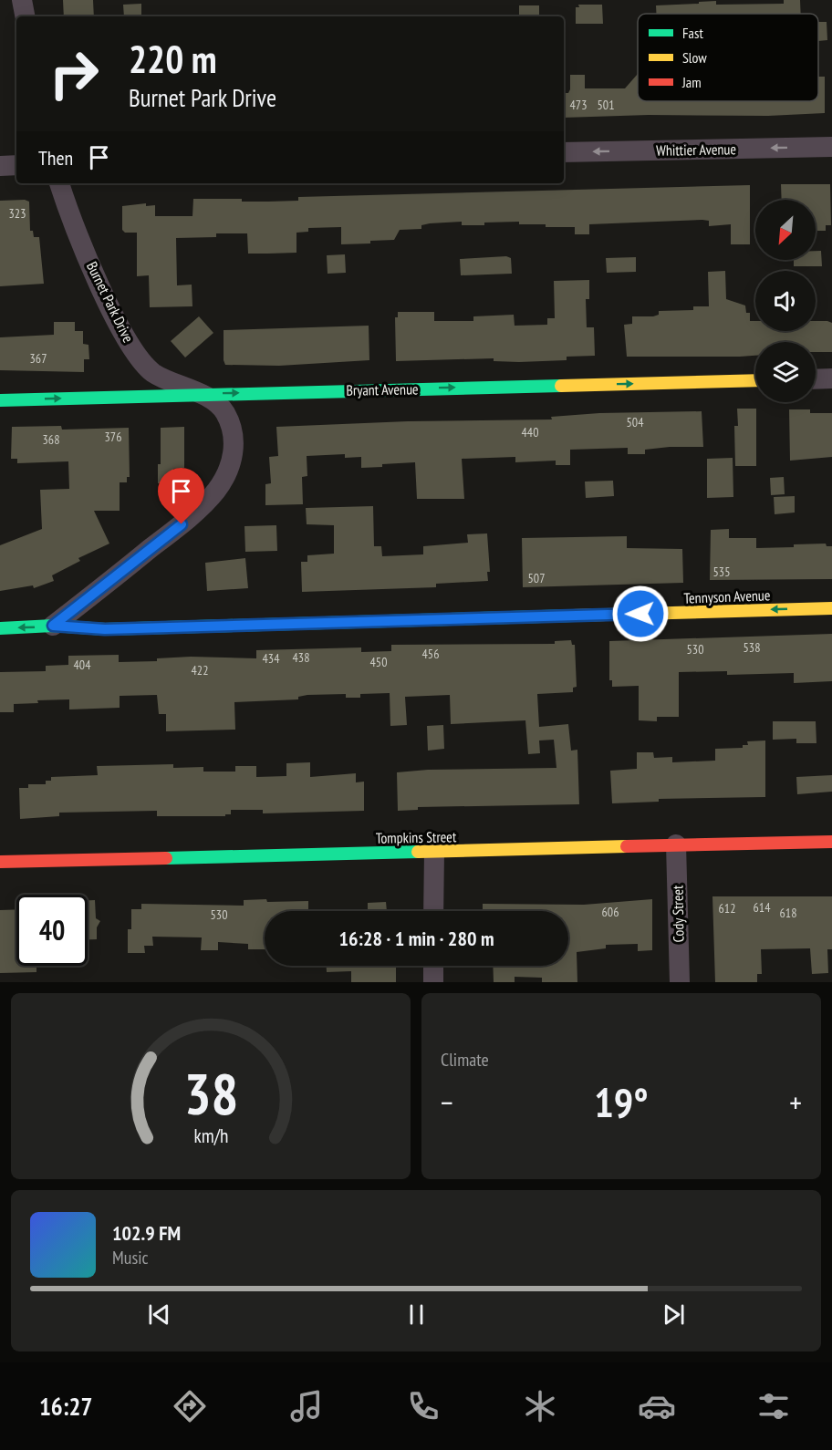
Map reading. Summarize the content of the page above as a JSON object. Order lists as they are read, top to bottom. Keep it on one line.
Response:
{"streets":{"street":["Whittier Avenue","Burnet Park Drive","Bryant Avenue","Tennyson Avenue","Tompkins Street","Cody Street"]},"crossings":[["Burnet Park Drive","Bryant Avenue"],["Burnet Park Drive","Tennyson Avenue"],["Tompkins Street","Cody Street"]],"one_way":["Whittier Avenue","Bryant Avenue","Tennyson Avenue"],"house_numbers":["473","501","323","367","504","440","376","368","535","507","538","530","456","438","434","450","404","422","614","612","606","618","530"],"legend":["Fast","Slow","Jam"],"north":"bottom left","page":{"turn":["220 m","Burnet Park Drive"],"then":"Then","limit":"40","trip":"16:28 · 1 min · 280 m","tile":"Climate","heat":["−","19°","+"],"song":["102.9 FM","Music"],"tabs":"16:27","gauge":["38","km/h"]}}
